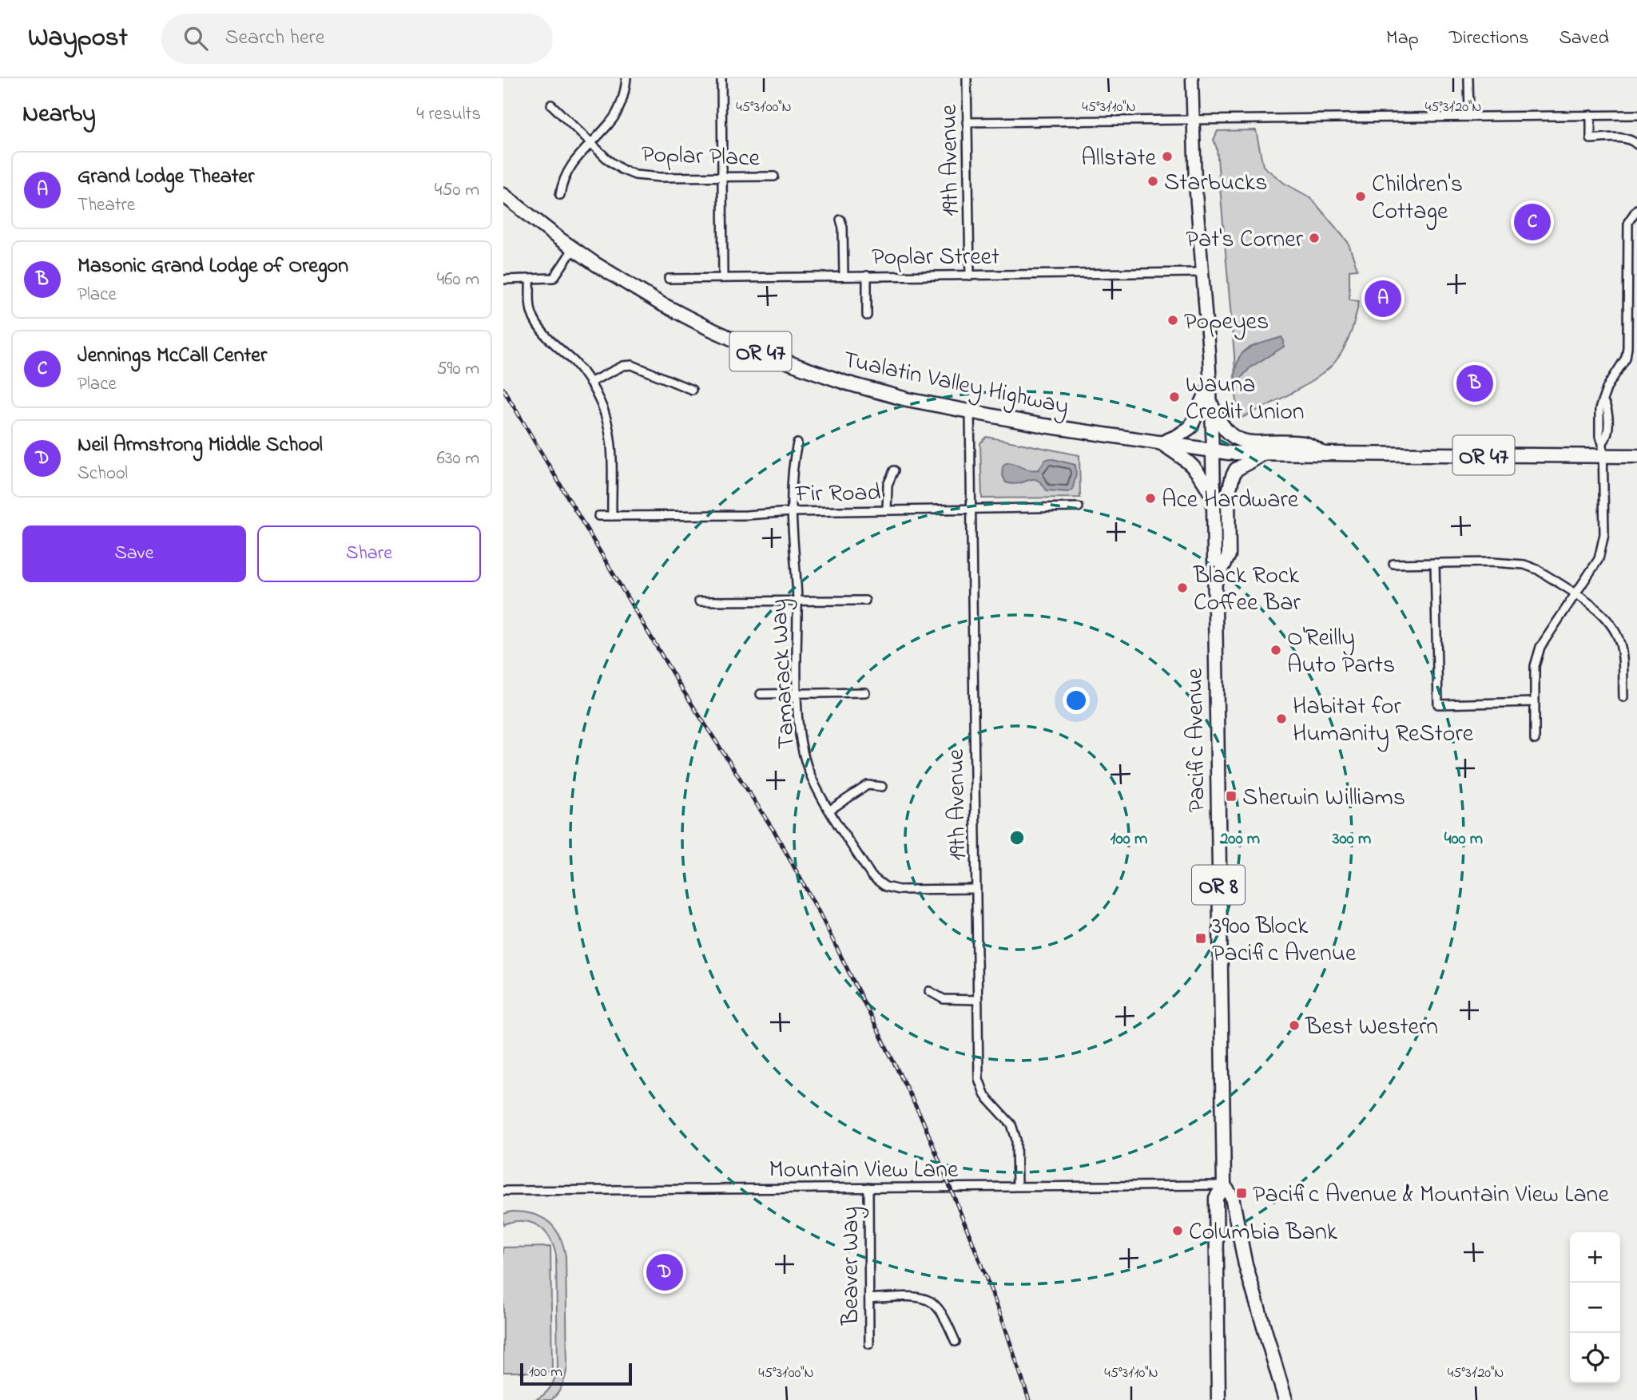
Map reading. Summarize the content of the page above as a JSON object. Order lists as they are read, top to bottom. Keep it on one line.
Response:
{"streets":{"highway":["OR 47","Tualatin Valley Highway","Pacific Avenue","OR 8"],"street":["Poplar Place","19th Avenue","Poplar Street","Fir Road","Tamarack Way","Mountain View Lane","Beaver Way"]},"crossings":[["19th Avenue","Poplar Street"],["19th Avenue","Tualatin Valley Highway"],["19th Avenue","Fir Road"],["19th Avenue","Tamarack Way"],["19th Avenue","Mountain View Lane"],["Poplar Street","Pacific Avenue"],["OR 47","Tualatin Valley Highway"],["OR 47","Pacific Avenue"],["Tualatin Valley Highway","Pacific Avenue"],["Fir Road","Tamarack Way"],["Pacific Avenue","OR 8"],["Pacific Avenue","Mountain View Lane"],["OR 8","Mountain View Lane"],["Mountain View Lane","Beaver Way"]],"places":{"other":["Allstate","Starbucks","Children's Cottage","Pat's Corner","Popeyes","Wauna Credit Union","Ace Hardware","Black Rock Coffee Bar","O'Reilly Auto Parts","Habitat for Humanity ReStore","Best Western","Columbia Bank"],"transit":["Sherwin Williams","3900 Block Pacific Avenue","Pacific Avenue & Mountain View Lane"]},"scale_bar":"100 m","page":{"header":"Waypost","search":"Search here","nav":["Map","Directions","Saved"],"heading":["Nearby","4 results"],"list":[{"mark":"A","name":"Grand Lodge Theater","note":"Theatre","value":"450 m"},{"mark":"B","name":"Masonic Grand Lodge of Oregon","note":"Place","value":"460 m"},{"mark":"C","name":"Jennings McCall Center","note":"Place","value":"590 m"},{"mark":"D","name":"Neil Armstrong Middle School","note":"School","value":"630 m"}],"pins":["C","A","B","D"],"buttons":["Save","Share"],"map_buttons":["+","−"],"scale":"100 m"},"coordinates":["45°31'00\"N","45°31'10\"N","45°31'20\"N"],"rings":["100 m","200 m","300 m","400 m"]}
